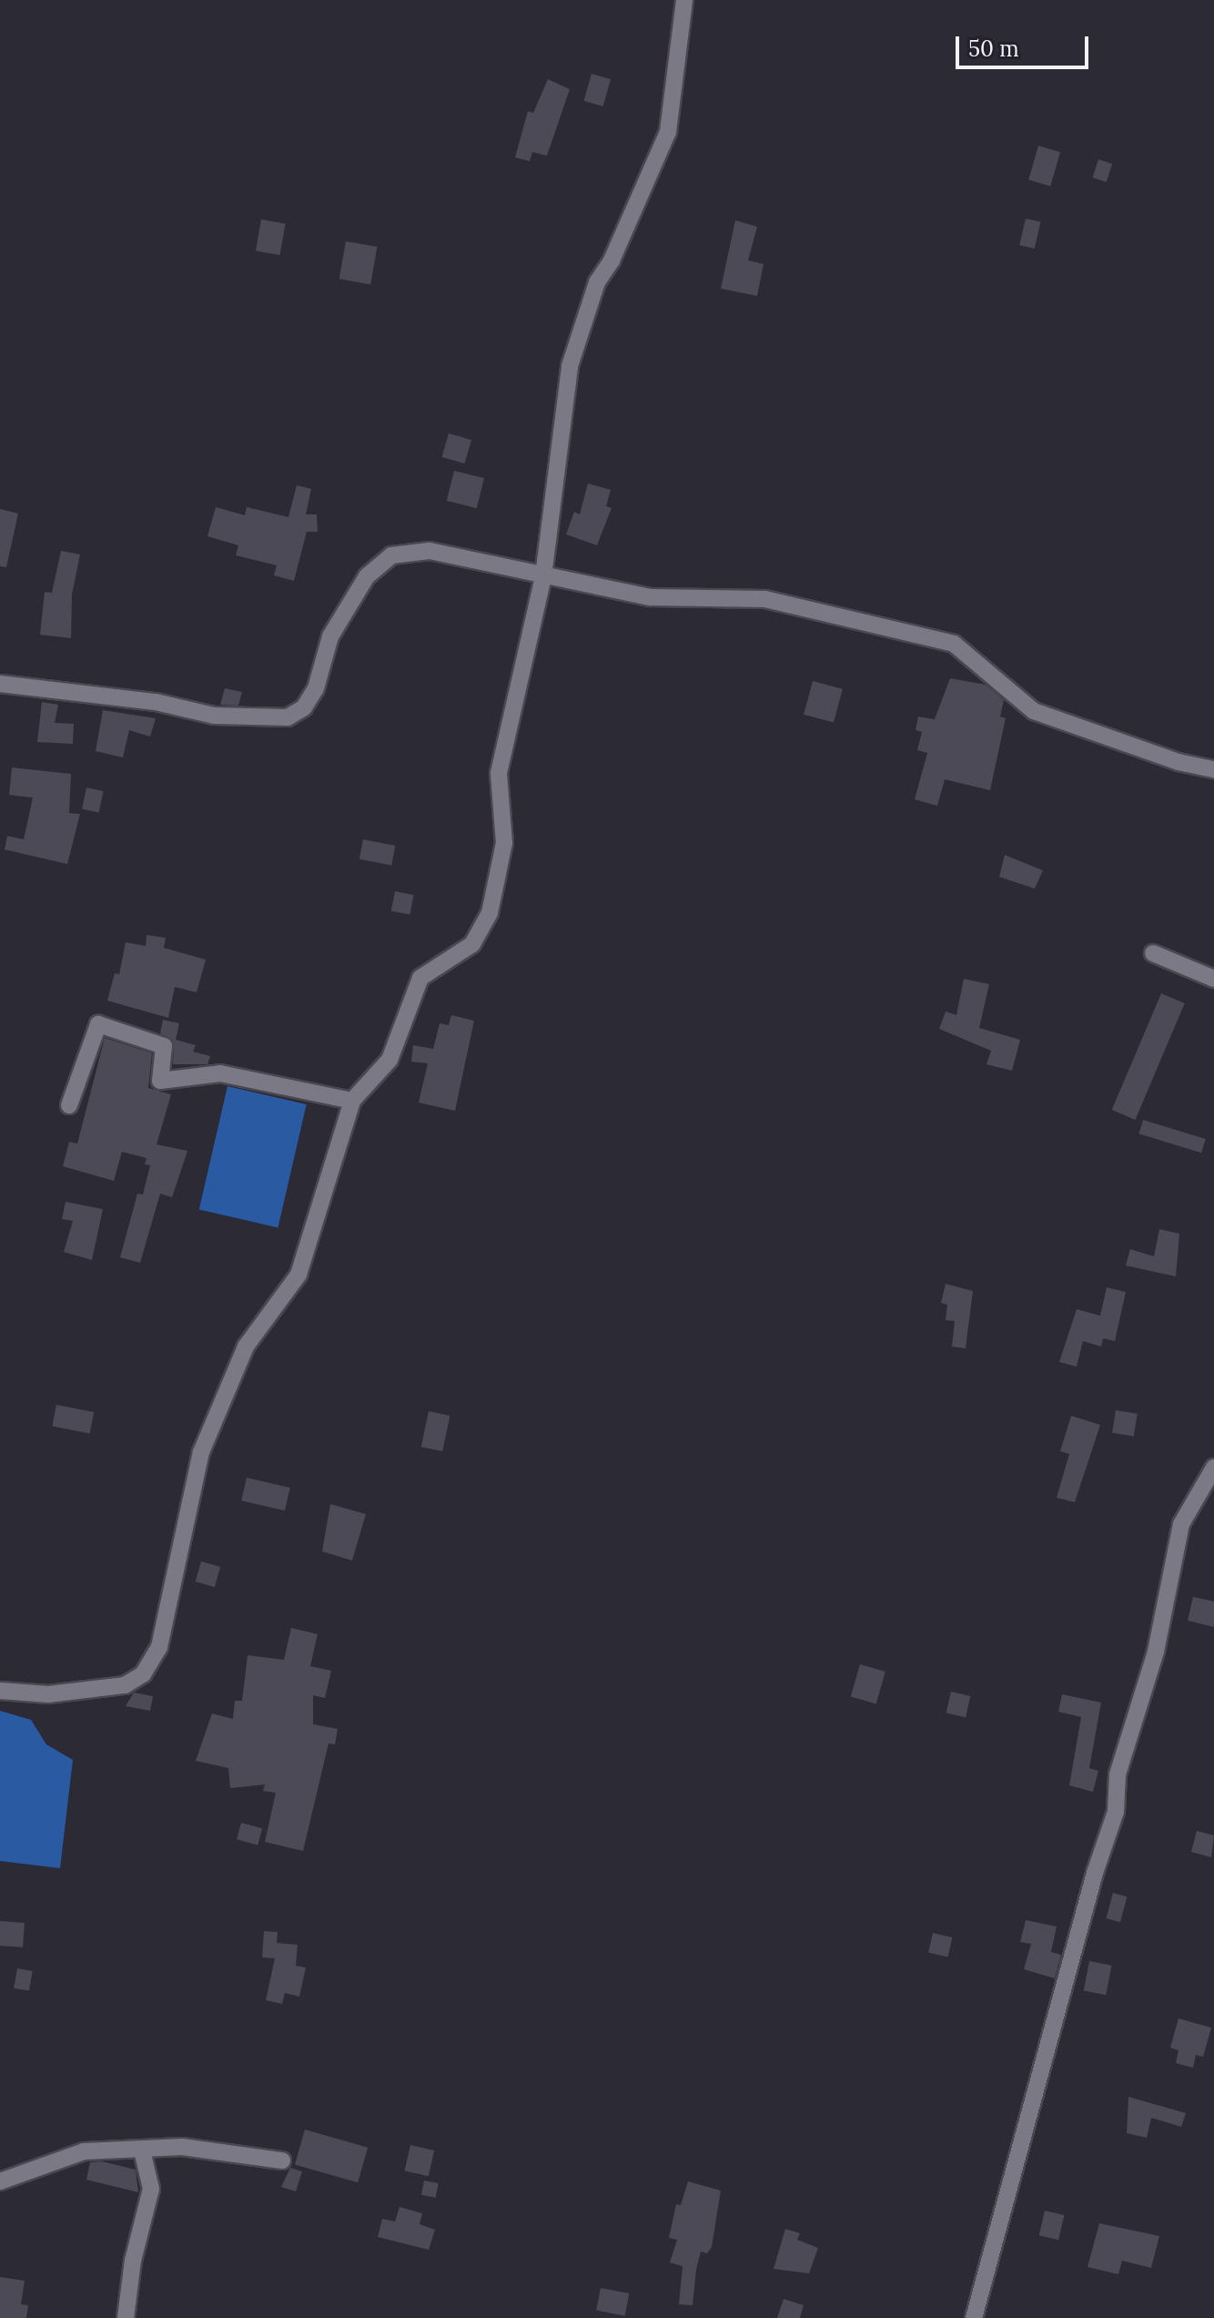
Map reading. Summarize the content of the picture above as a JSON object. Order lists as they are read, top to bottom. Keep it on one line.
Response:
{"scale_bar":"50 m"}
